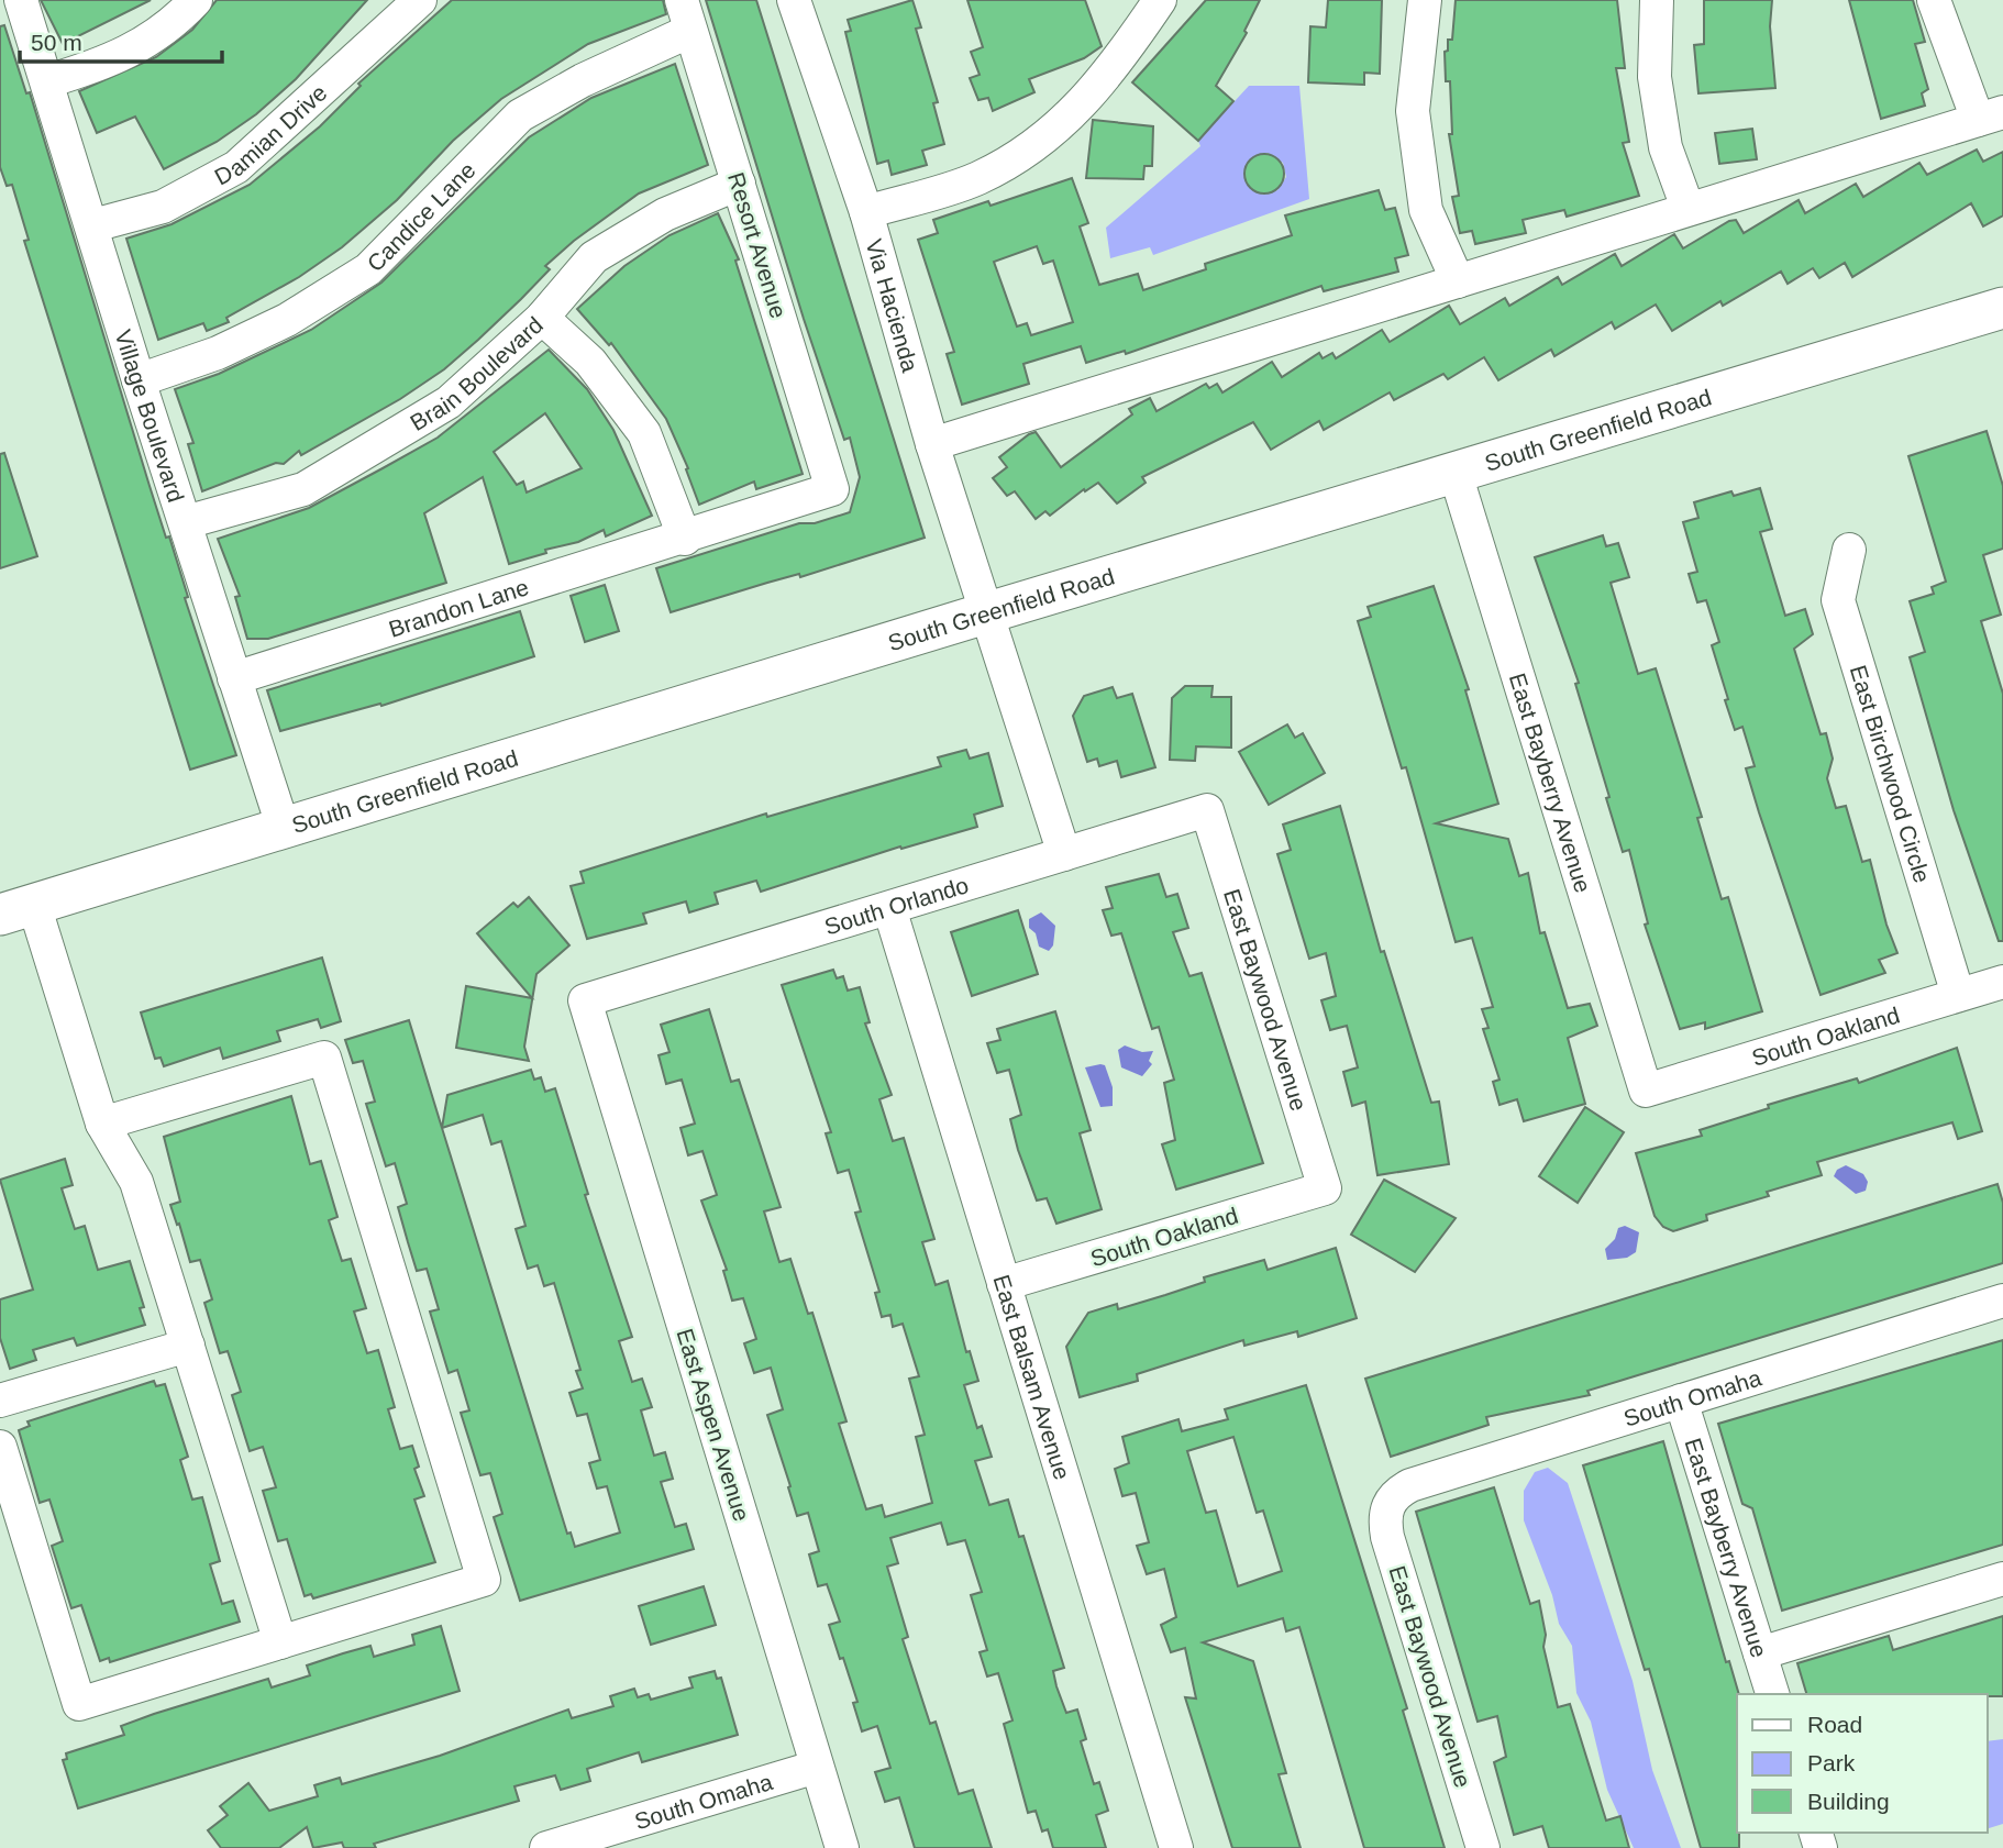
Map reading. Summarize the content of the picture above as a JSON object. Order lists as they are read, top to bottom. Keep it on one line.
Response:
{"streets":{"main road":["South Greenfield Road"],"street":["Damian Drive","Candice Lane","Resort Avenue","Via Hacienda","Brain Boulevard","Village Boulevard","Brandon Lane","East Birchwood Circle","East Bayberry Avenue","South Orlando","East Baywood Avenue","South Oakland","East Balsam Avenue","South Omaha","East Aspen Avenue"]},"crossings":[["Damian Drive","Village Boulevard"],["Candice Lane","Resort Avenue"],["Candice Lane","Village Boulevard"],["Resort Avenue","Brain Boulevard"],["Resort Avenue","Brandon Lane"],["Via Hacienda","South Greenfield Road"],["Brain Boulevard","Village Boulevard"],["Village Boulevard","South Greenfield Road"],["Village Boulevard","Brandon Lane"],["South Greenfield Road","East Bayberry Avenue"],["East Birchwood Circle","South Oakland"],["East Bayberry Avenue","South Oakland"],["East Bayberry Avenue","South Omaha"],["South Orlando","East Baywood Avenue"],["South Orlando","East Balsam Avenue"],["South Orlando","East Aspen Avenue"],["East Baywood Avenue","South Oakland"],["East Baywood Avenue","South Omaha"],["South Oakland","East Balsam Avenue"],["South Omaha","East Aspen Avenue"]],"legend":["Road","Park","Building"],"scale_bar":"50 m"}
